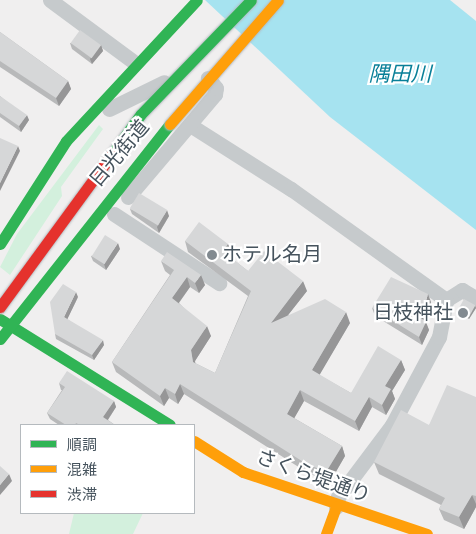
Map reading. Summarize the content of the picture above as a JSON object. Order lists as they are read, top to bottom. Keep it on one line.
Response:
{"streets":{"main road":["日光街道","さくら堤通り"]},"water":["隅田川"],"places":["ホテル名月","日枝神社"],"legend":["順調","混雑","渋滞"]}
